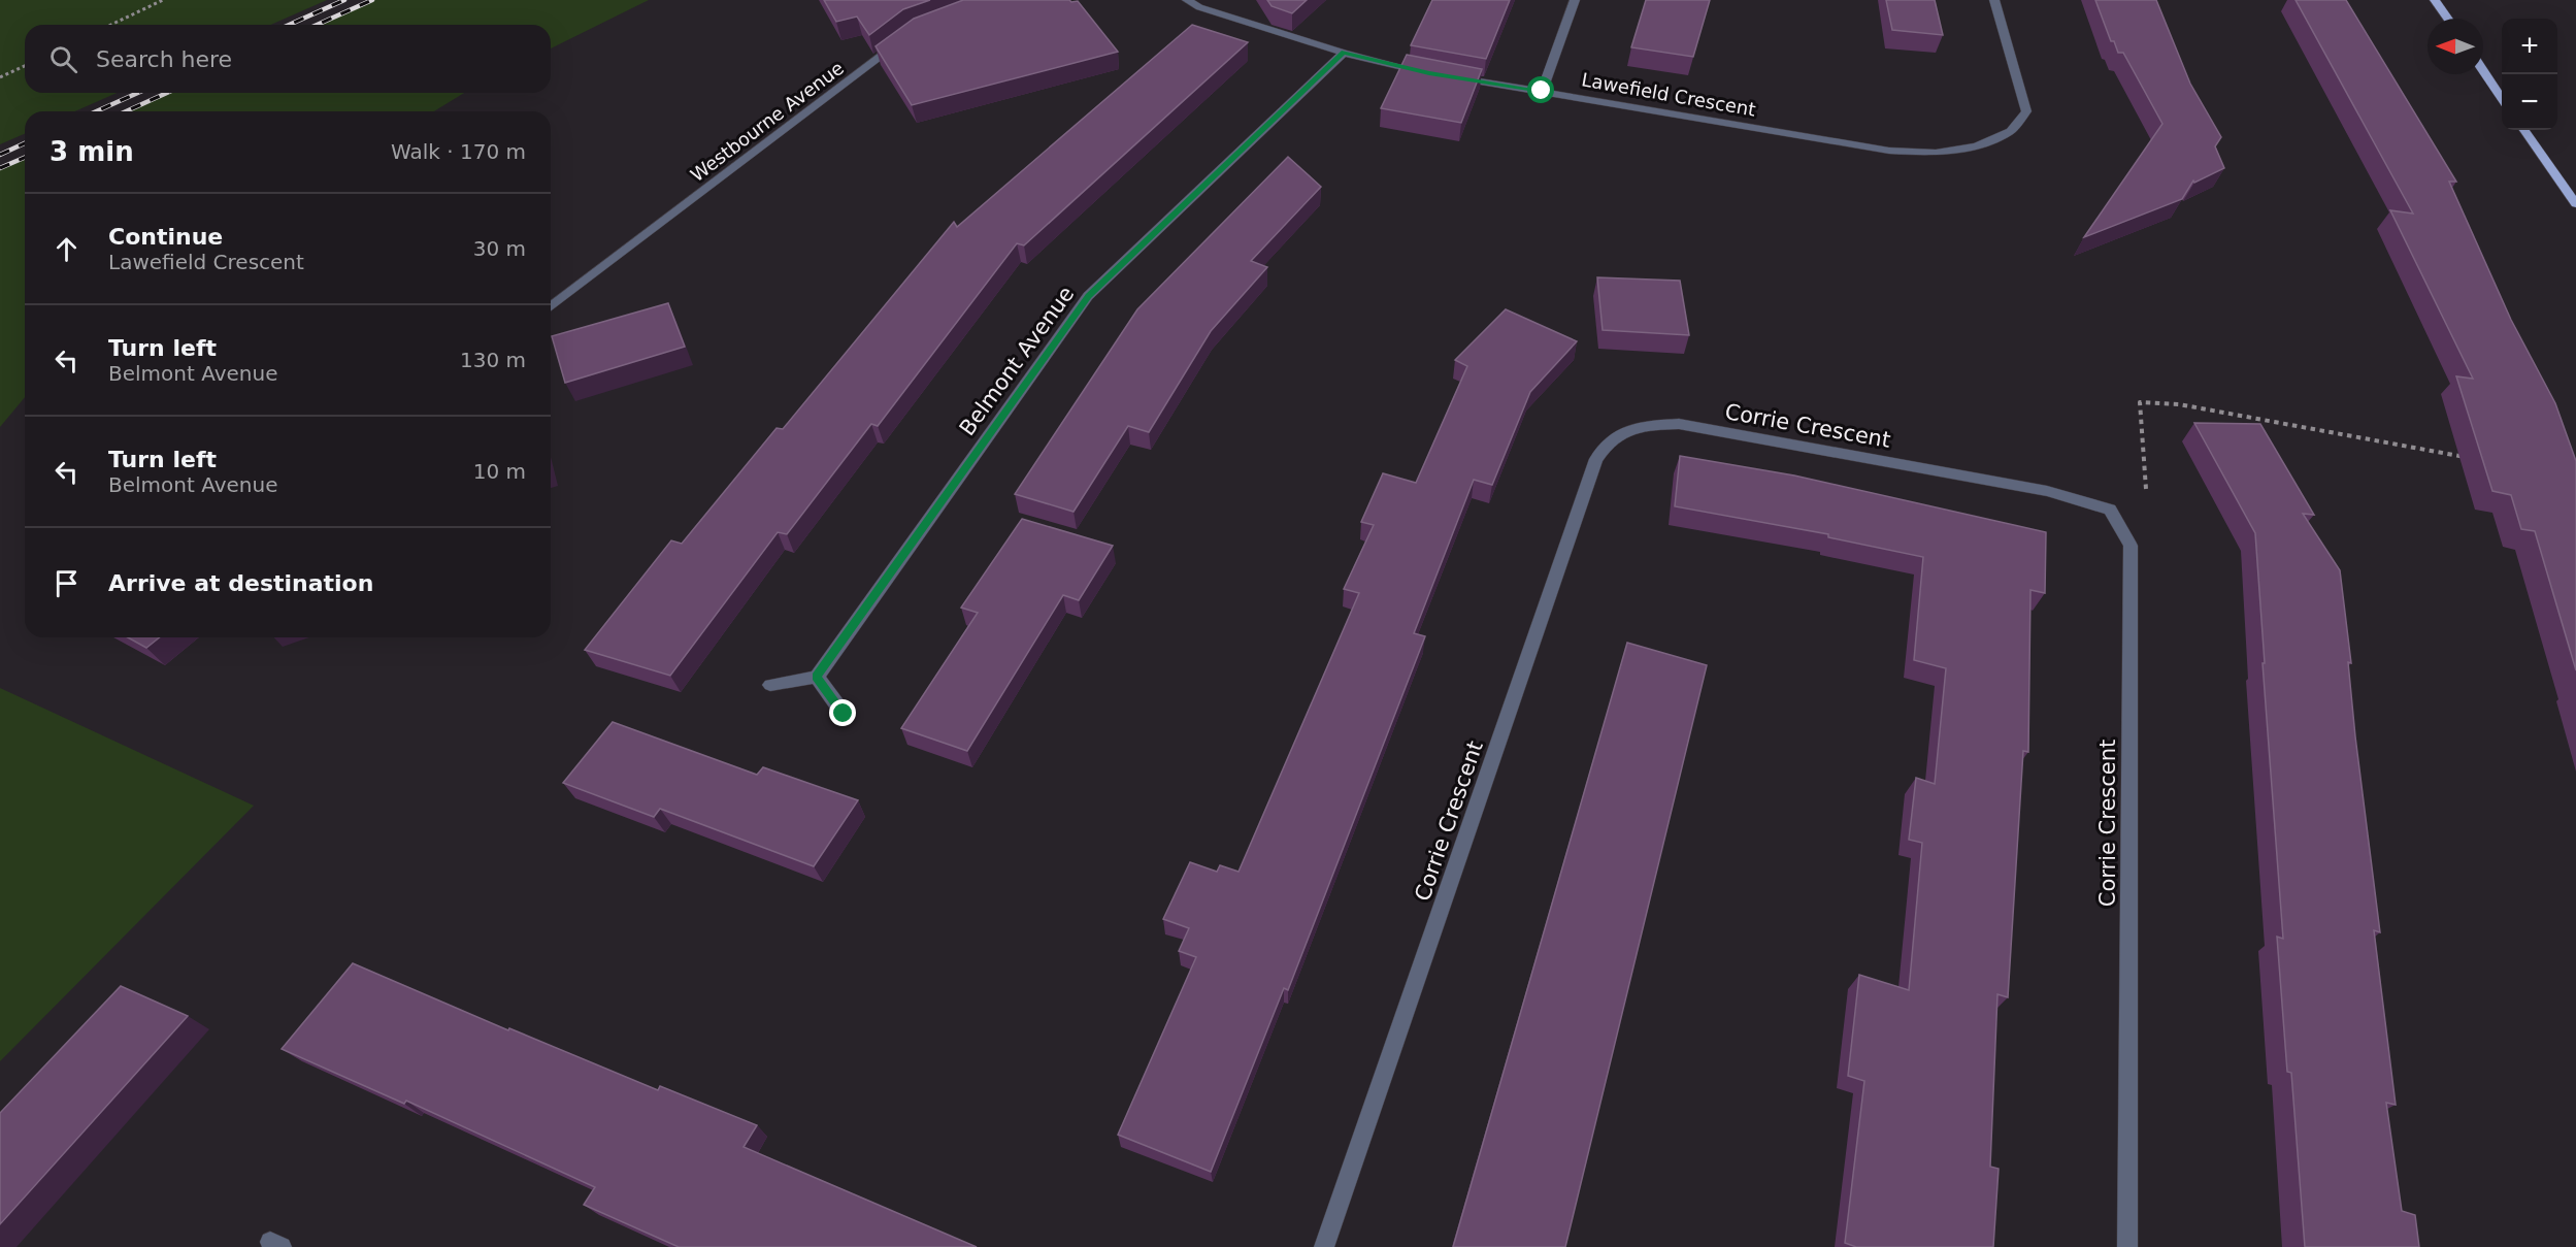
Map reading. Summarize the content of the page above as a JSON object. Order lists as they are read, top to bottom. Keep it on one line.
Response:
{"streets":{"street":["Lawefield Crescent","Westbourne Avenue","Belmont Avenue","Corrie Crescent"]},"north":"left","page":{"map_buttons":["+","−"],"search":"Search here","heading":["3 min","Walk · 170 m"],"list":[["Continue","Lawefield Crescent","30 m"],["Turn left","Belmont Avenue","130 m"],["Turn left","Belmont Avenue","10 m"],"Arrive at destination"]}}
